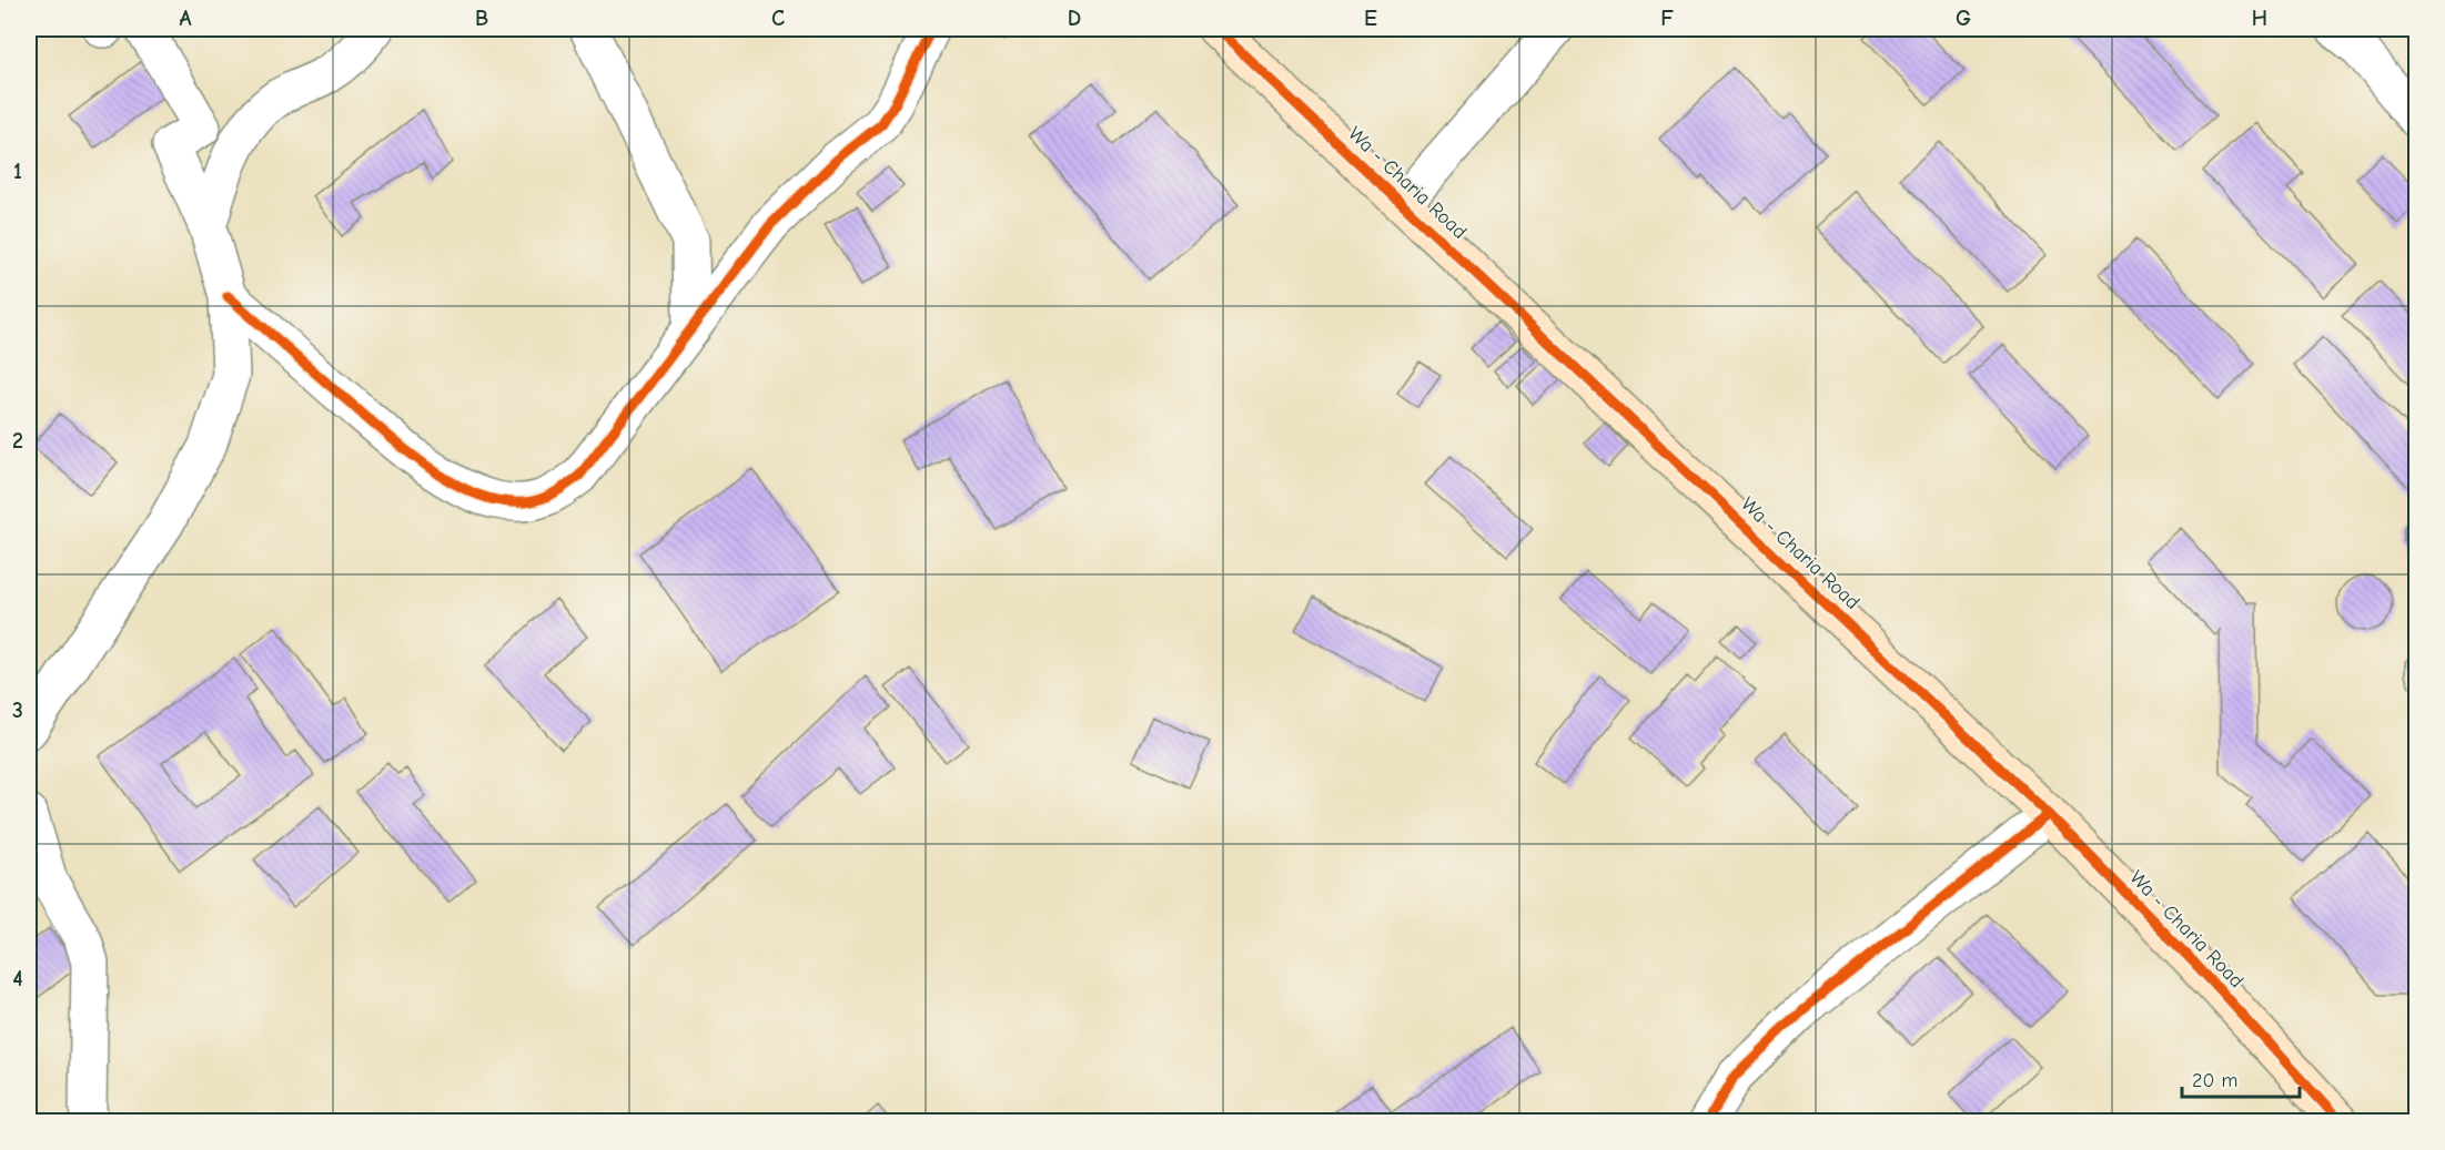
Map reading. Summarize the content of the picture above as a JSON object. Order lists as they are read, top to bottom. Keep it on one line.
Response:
{"streets":{"street":["Wa - Charia Road"]},"scale_bar":"20 m","grid":{"columns":["A","B","C","D","E","F","G","H"],"rows":["1","2","3","4"]}}
